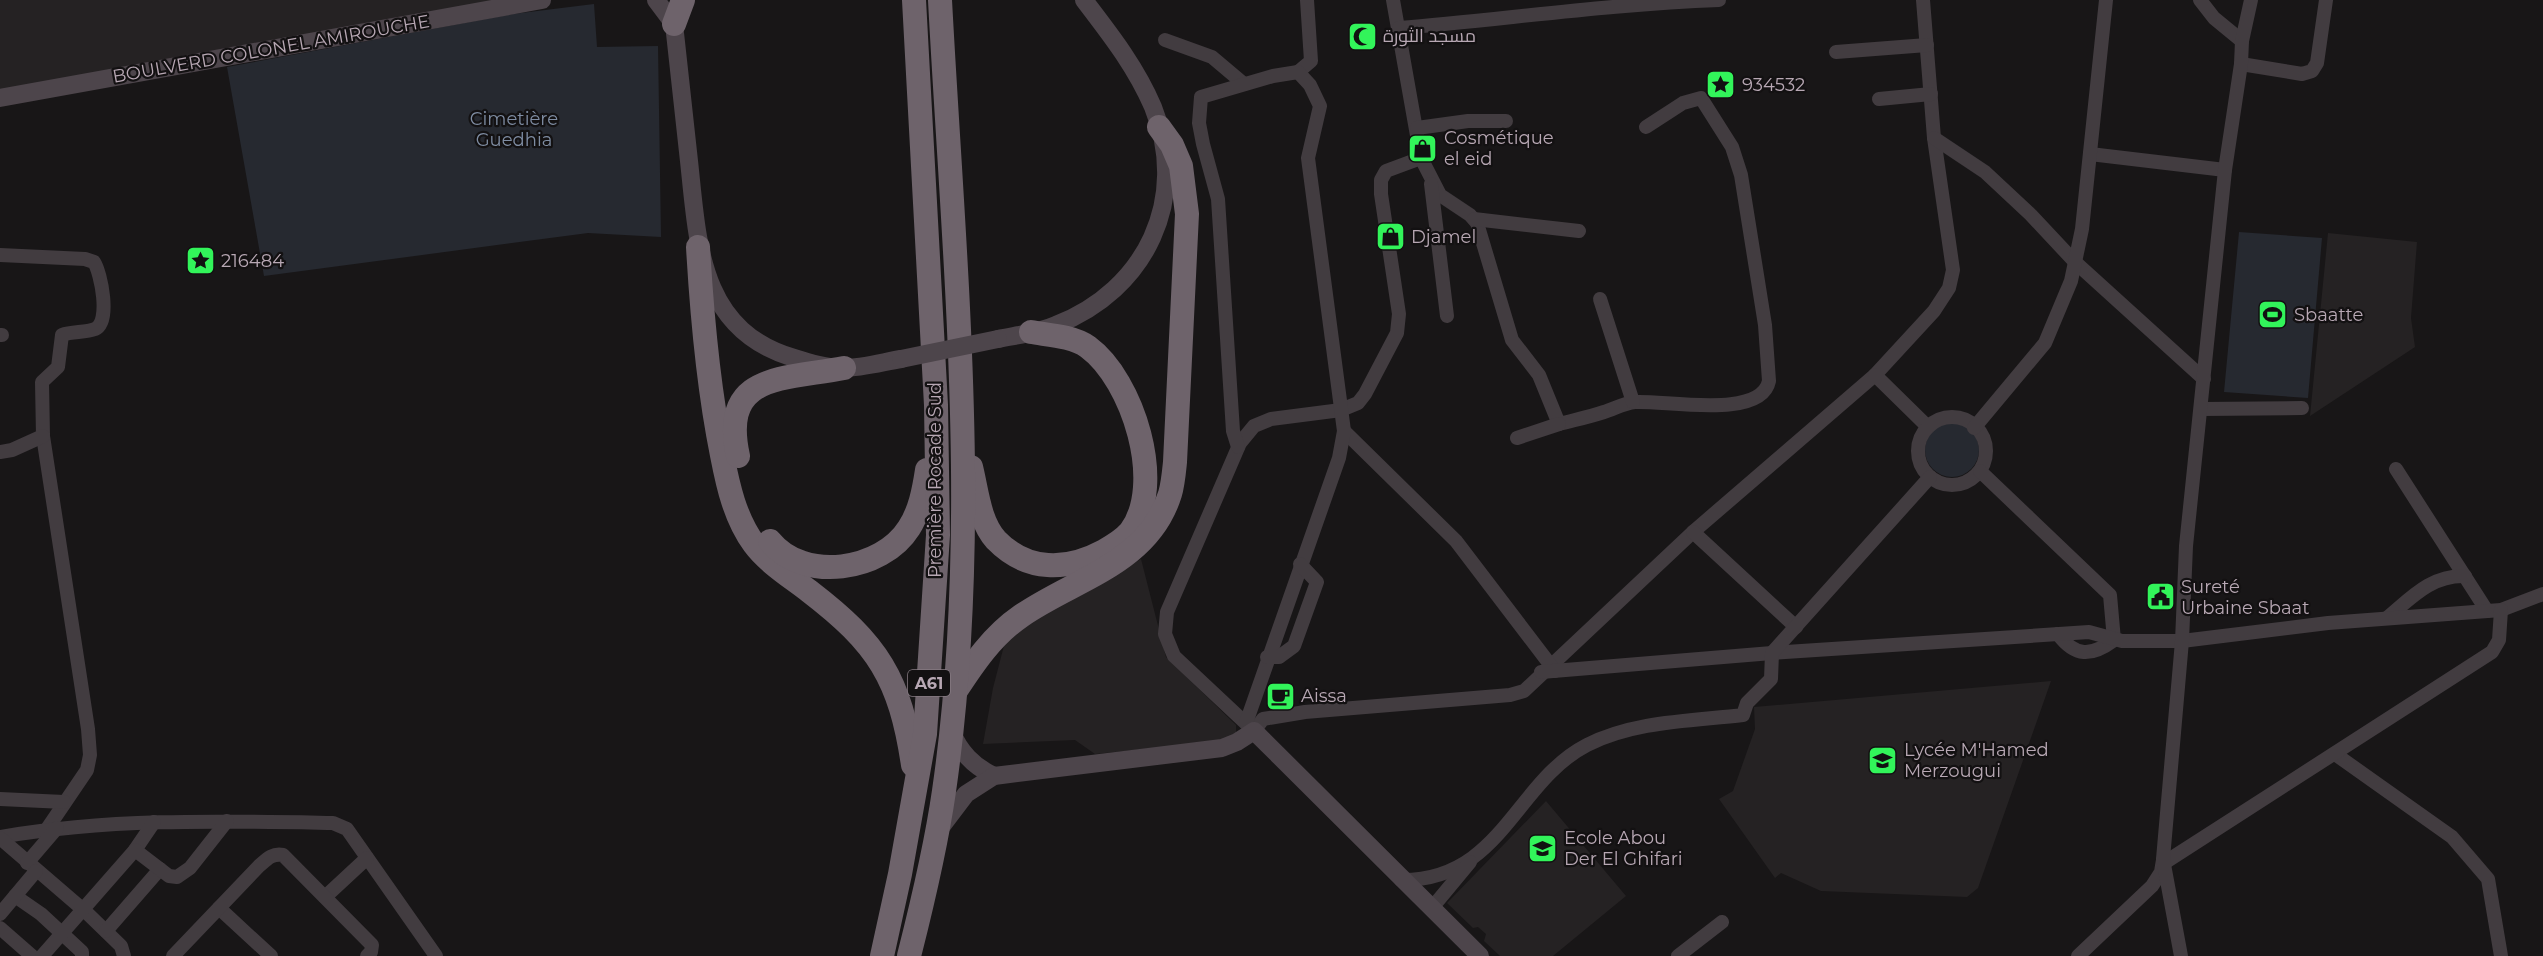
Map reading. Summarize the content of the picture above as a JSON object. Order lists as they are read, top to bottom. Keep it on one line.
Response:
{"streets":{"highway":["Première Rocade Sud","A61"],"main road":["BOULVERD COLONEL AMIROUCHE"]},"parks":["Cimetière Guedhia"],"places":{"mosque":["مسجد الثورة"],"place":["934532","216484"],"shop":["Cosmétique el eid","Djamel"],"sports":["Sbaatte"],"public building":["Sureté Urbaine Sbaat"],"cafe":["Aissa"],"school or university":["Lycée M'Hamed Merzougui","Ecole Abou Der El Ghifari"]}}
